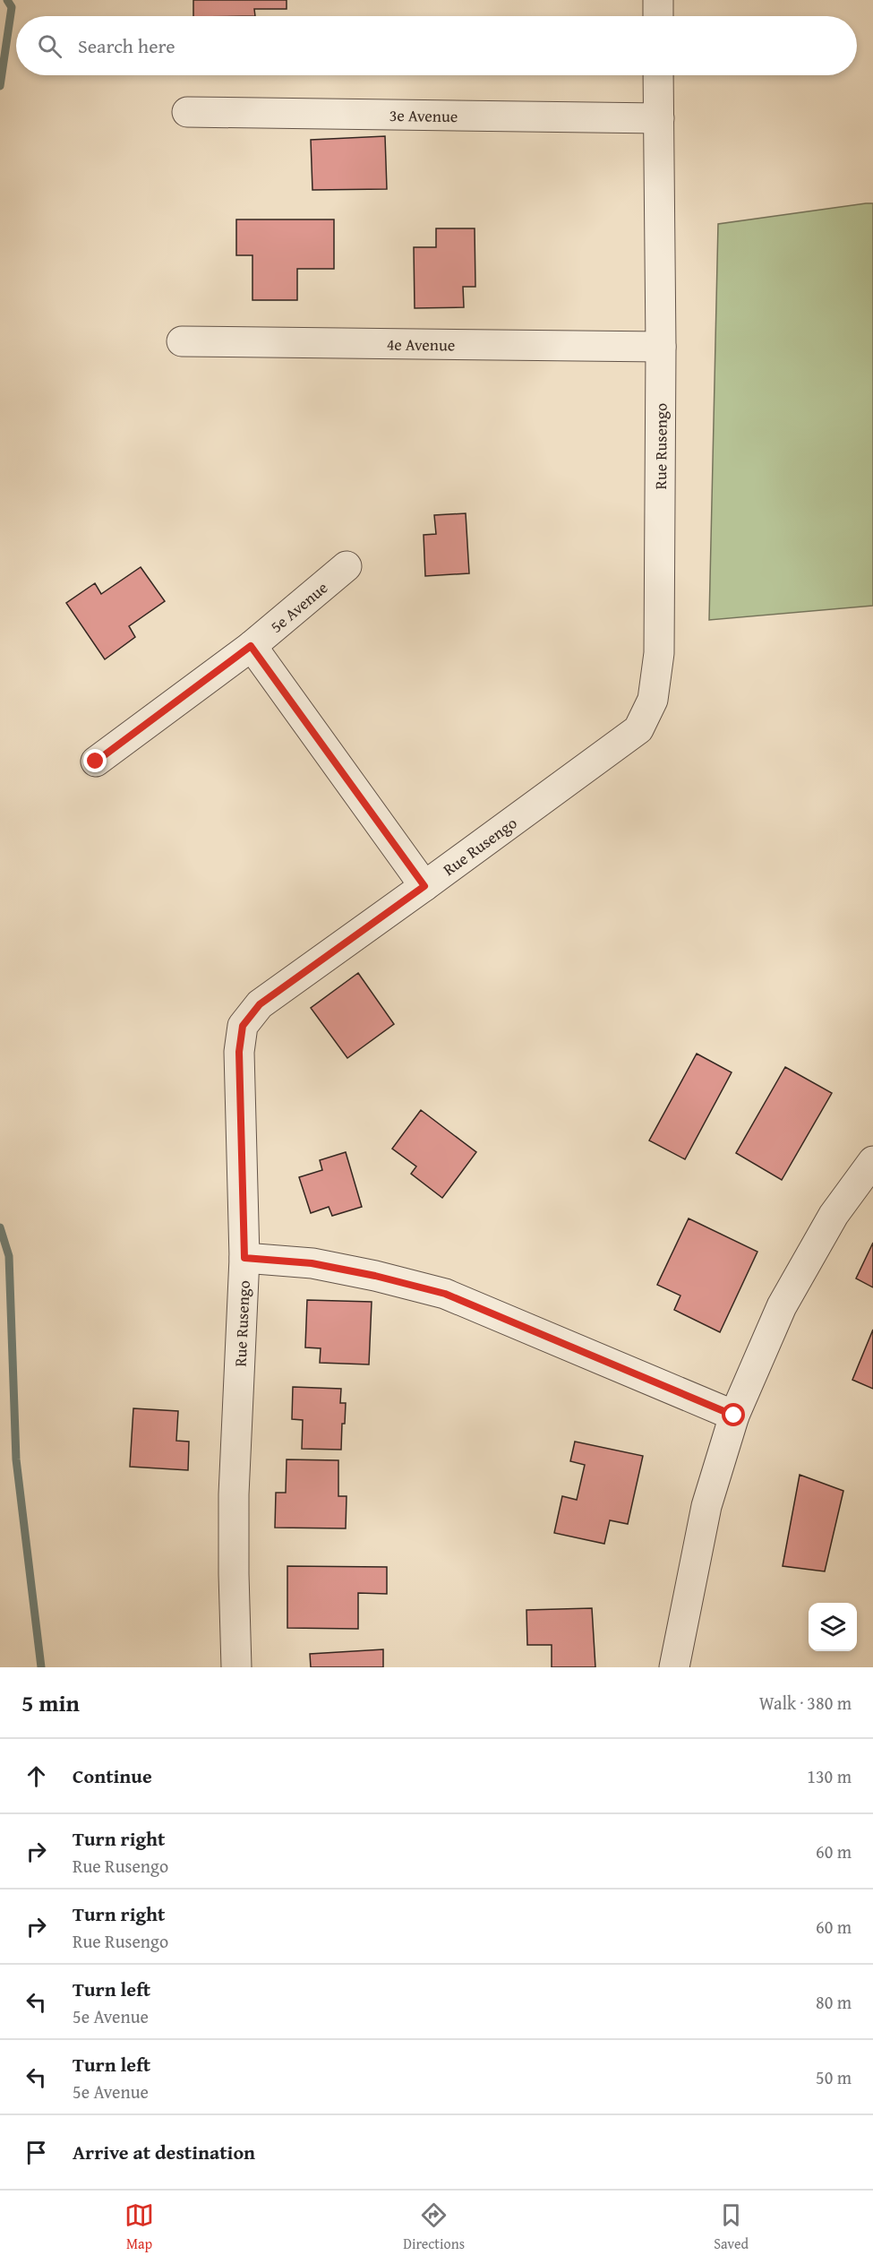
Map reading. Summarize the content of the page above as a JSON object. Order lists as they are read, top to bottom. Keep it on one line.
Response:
{"streets":{"street":["3e Avenue","4e Avenue","Rue Rusengo","5e Avenue"]},"crossings":[["3e Avenue","Rue Rusengo"],["4e Avenue","Rue Rusengo"]],"page":{"search":"Search here","heading":["5 min","Walk · 380 m"],"list":[["Continue","130 m"],["Turn right","Rue Rusengo","60 m"],["Turn right","Rue Rusengo","60 m"],["Turn left","5e Avenue","80 m"],["Turn left","5e Avenue","50 m"],"Arrive at destination"],"nav":["Map","Directions","Saved"]}}
